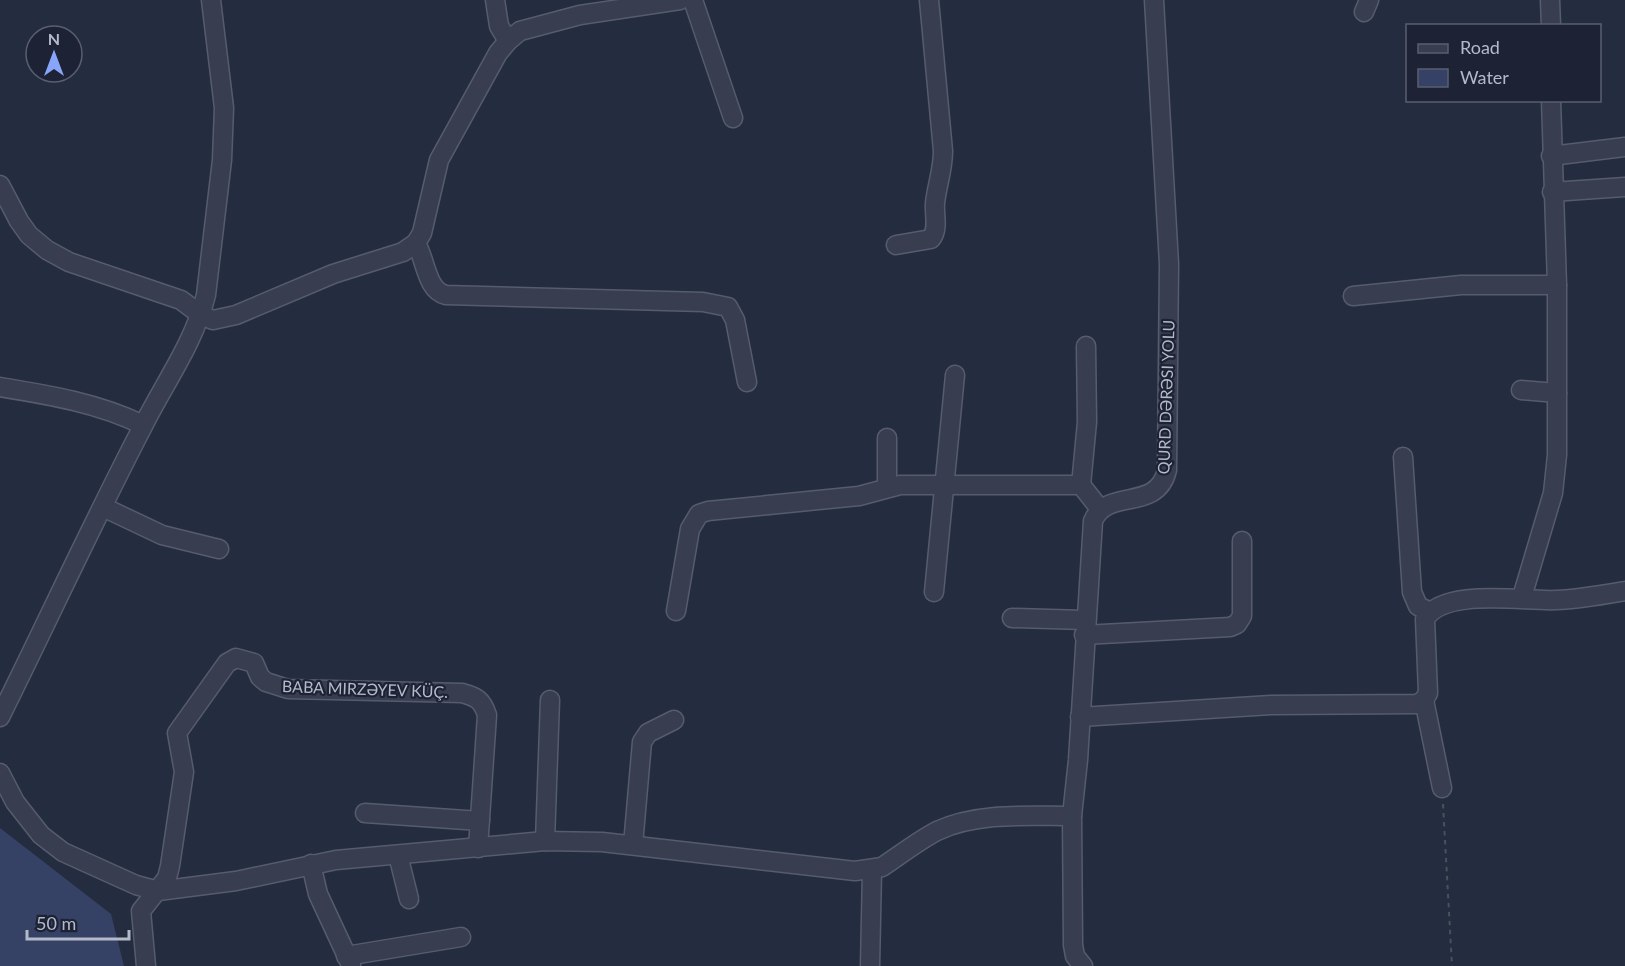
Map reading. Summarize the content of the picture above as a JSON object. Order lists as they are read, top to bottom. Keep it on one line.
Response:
{"streets":{"street":["QURD DƏRƏSI YOLU","BABA MIRZƏYEV KÜÇ."]},"legend":["Road","Water"],"scale_bar":"50 m","north":"top"}
